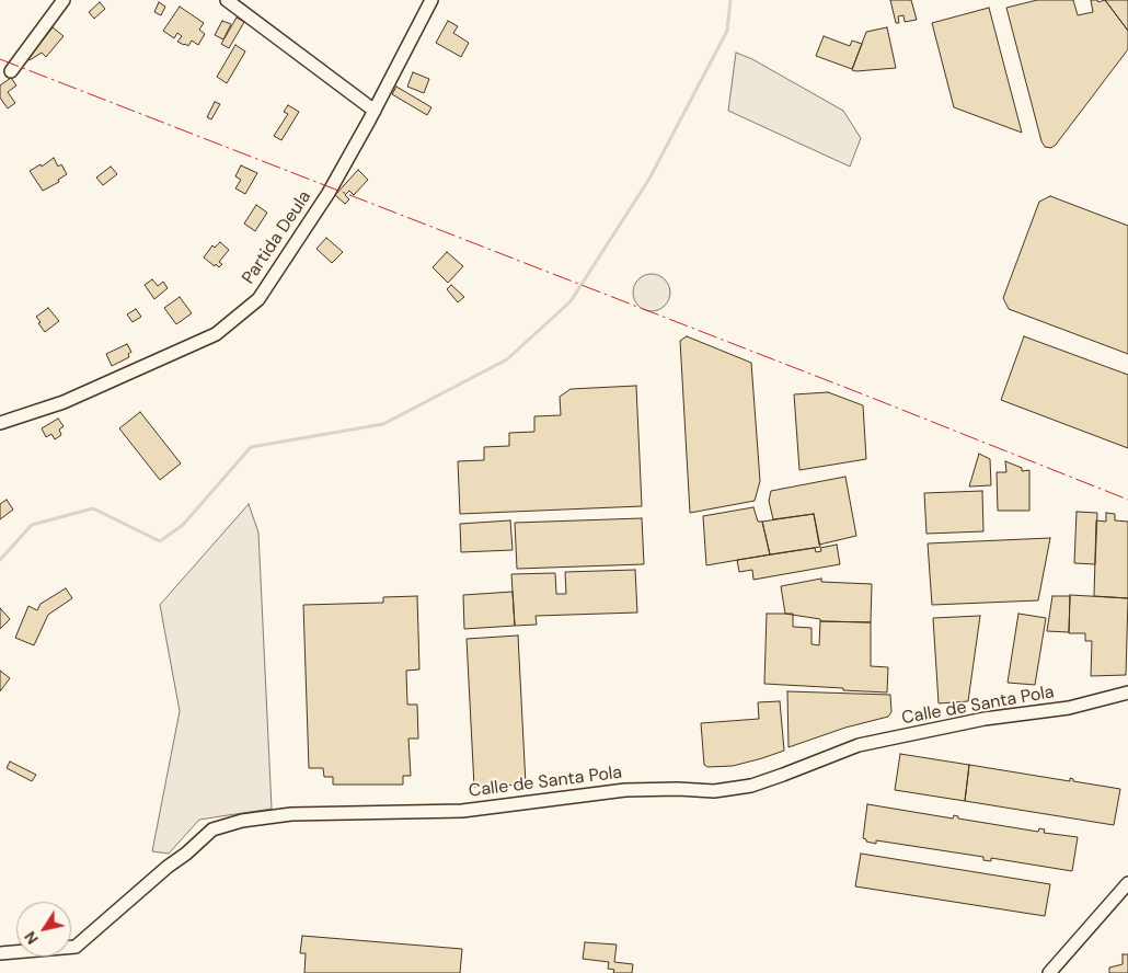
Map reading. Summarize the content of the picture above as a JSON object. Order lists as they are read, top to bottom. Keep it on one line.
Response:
{"streets":{"street":["Partida Deula","Calle de Santa Pola"]},"north":"bottom left"}
